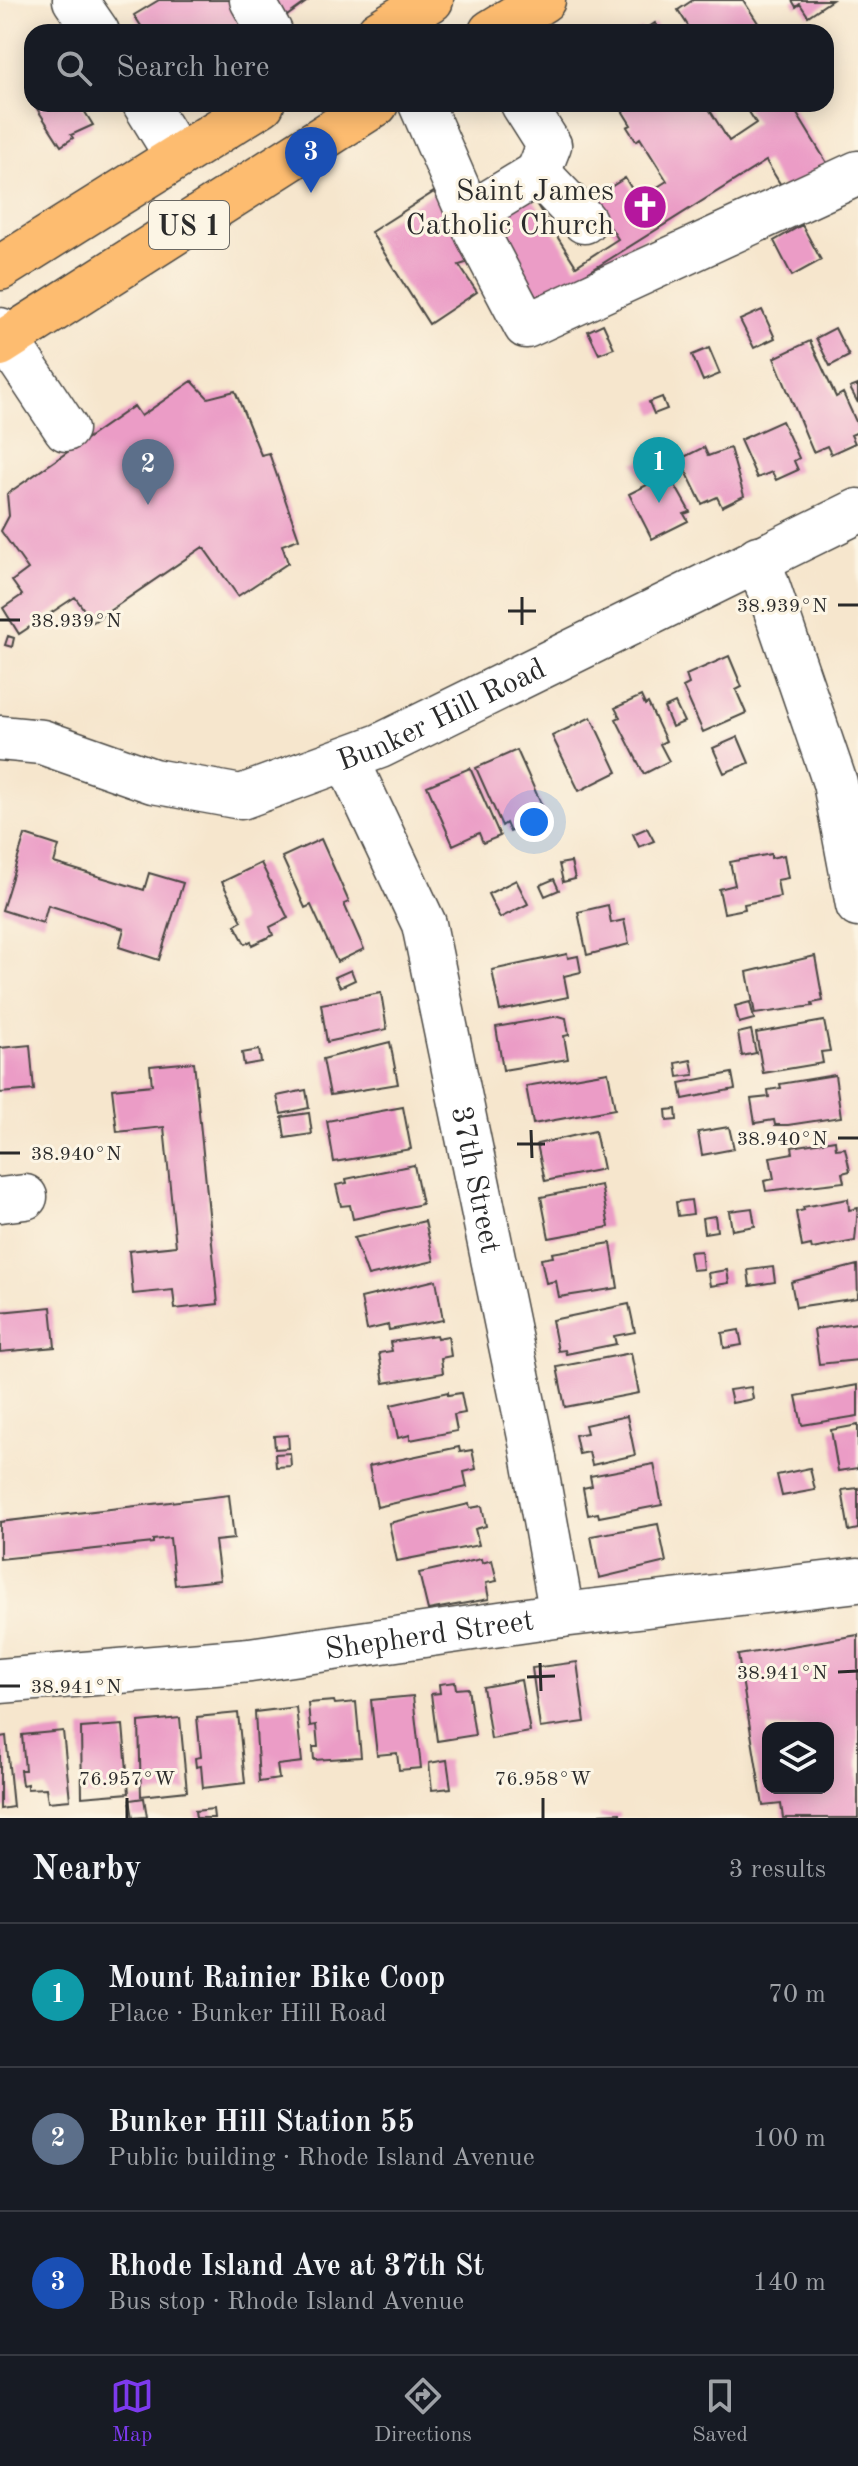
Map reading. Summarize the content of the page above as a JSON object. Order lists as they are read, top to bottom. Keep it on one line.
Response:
{"streets":{"main road":["US 1"],"street":["Bunker Hill Road","37th Street","Shepherd Street"]},"crossings":[["Bunker Hill Road","37th Street"],["37th Street","Shepherd Street"]],"places":{"church":["Saint James Catholic Church"]},"page":{"search":"Search here","pins":["3","1","2"],"heading":["Nearby","3 results"],"list":[{"mark":"1","name":"Mount Rainier Bike Coop","note":"Place · Bunker Hill Road","value":"70 m"},{"mark":"2","name":"Bunker Hill Station 55","note":"Public building · Rhode Island Avenue","value":"100 m"},{"mark":"3","name":"Rhode Island Ave at 37th St","note":"Bus stop · Rhode Island Avenue","value":"140 m"}],"nav":["Map","Directions","Saved"]},"coordinates":["38.939°N","38.940°N","38.941°N","76.957°W","76.958°W"]}
